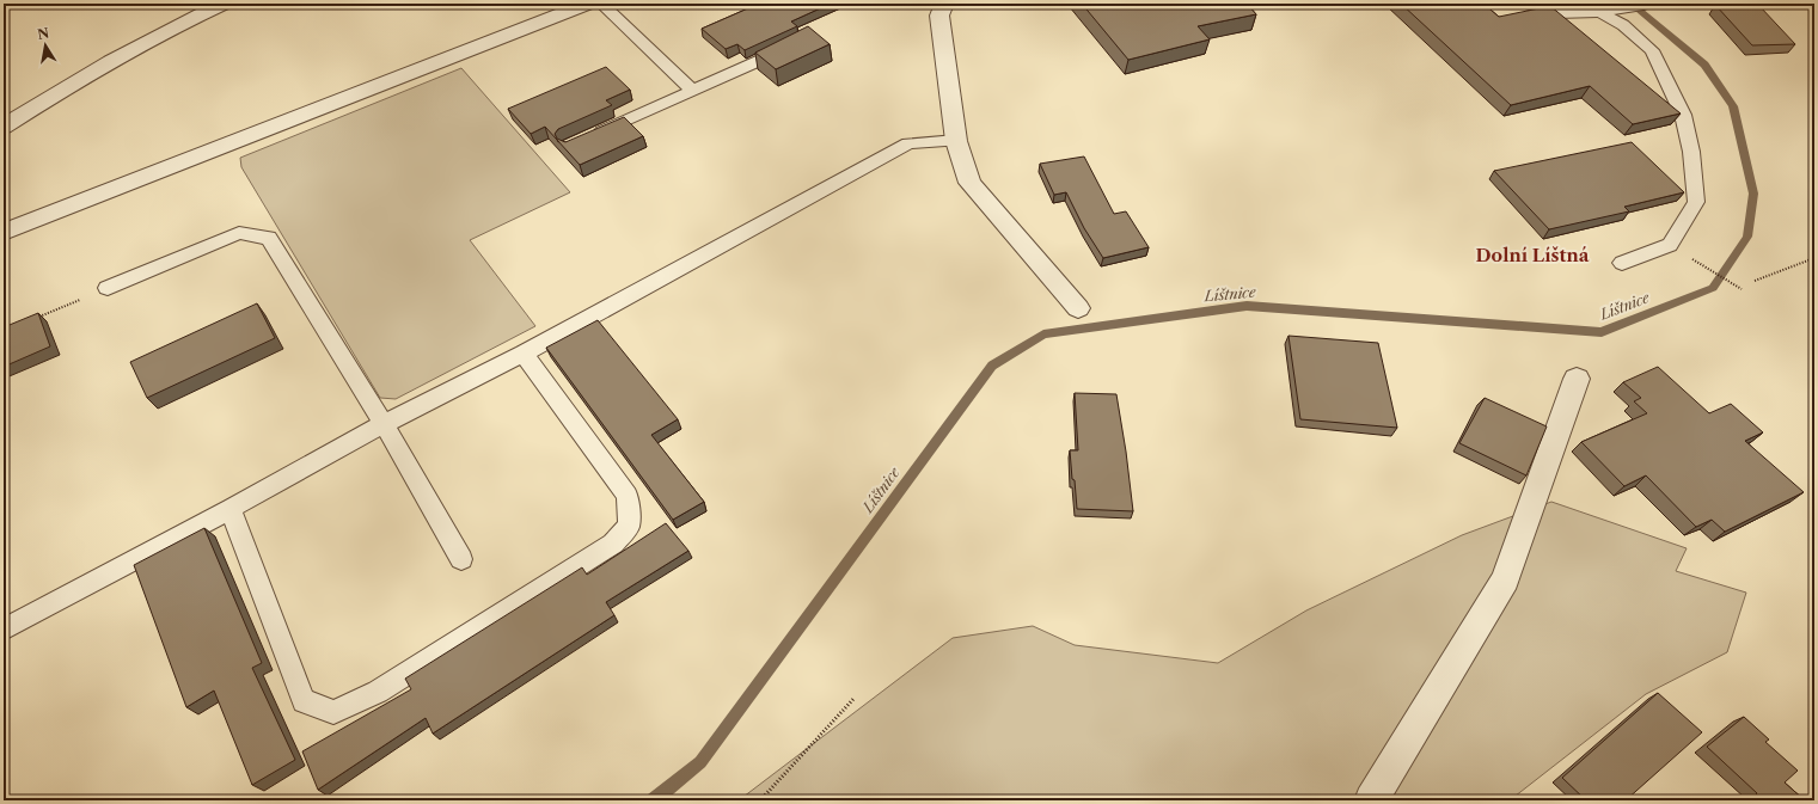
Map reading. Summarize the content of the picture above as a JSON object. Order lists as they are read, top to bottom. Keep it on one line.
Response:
{"districts":["Dolní Líštná"],"water":["Líštnice"],"north":"top"}
